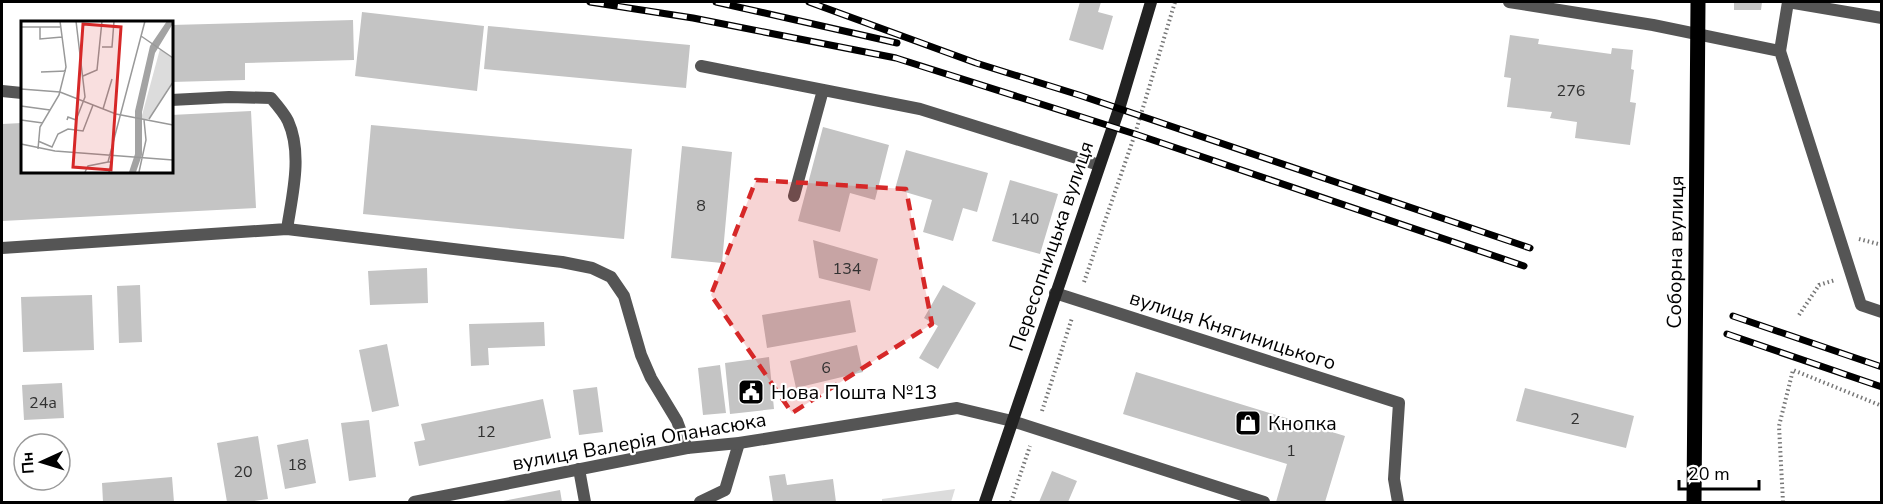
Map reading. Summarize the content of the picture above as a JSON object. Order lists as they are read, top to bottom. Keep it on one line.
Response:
{"streets":{"main road":["Соборна вулиця"],"street":["Пересопницька вулиця","вулиця Княгиницького","вулиця Валерія Опанасюка"]},"crossings":[["Пересопницька вулиця","вулиця Княгиницького"],["Пересопницька вулиця","вулиця Валерія Опанасюка"]],"places":{"public building":["Нова Пошта №13"],"shop":["Кнопка"]},"house_numbers":["276","8","140","134","6","24а","2","12","1","18","20"],"scale_bar":"20 m","north":"left"}
